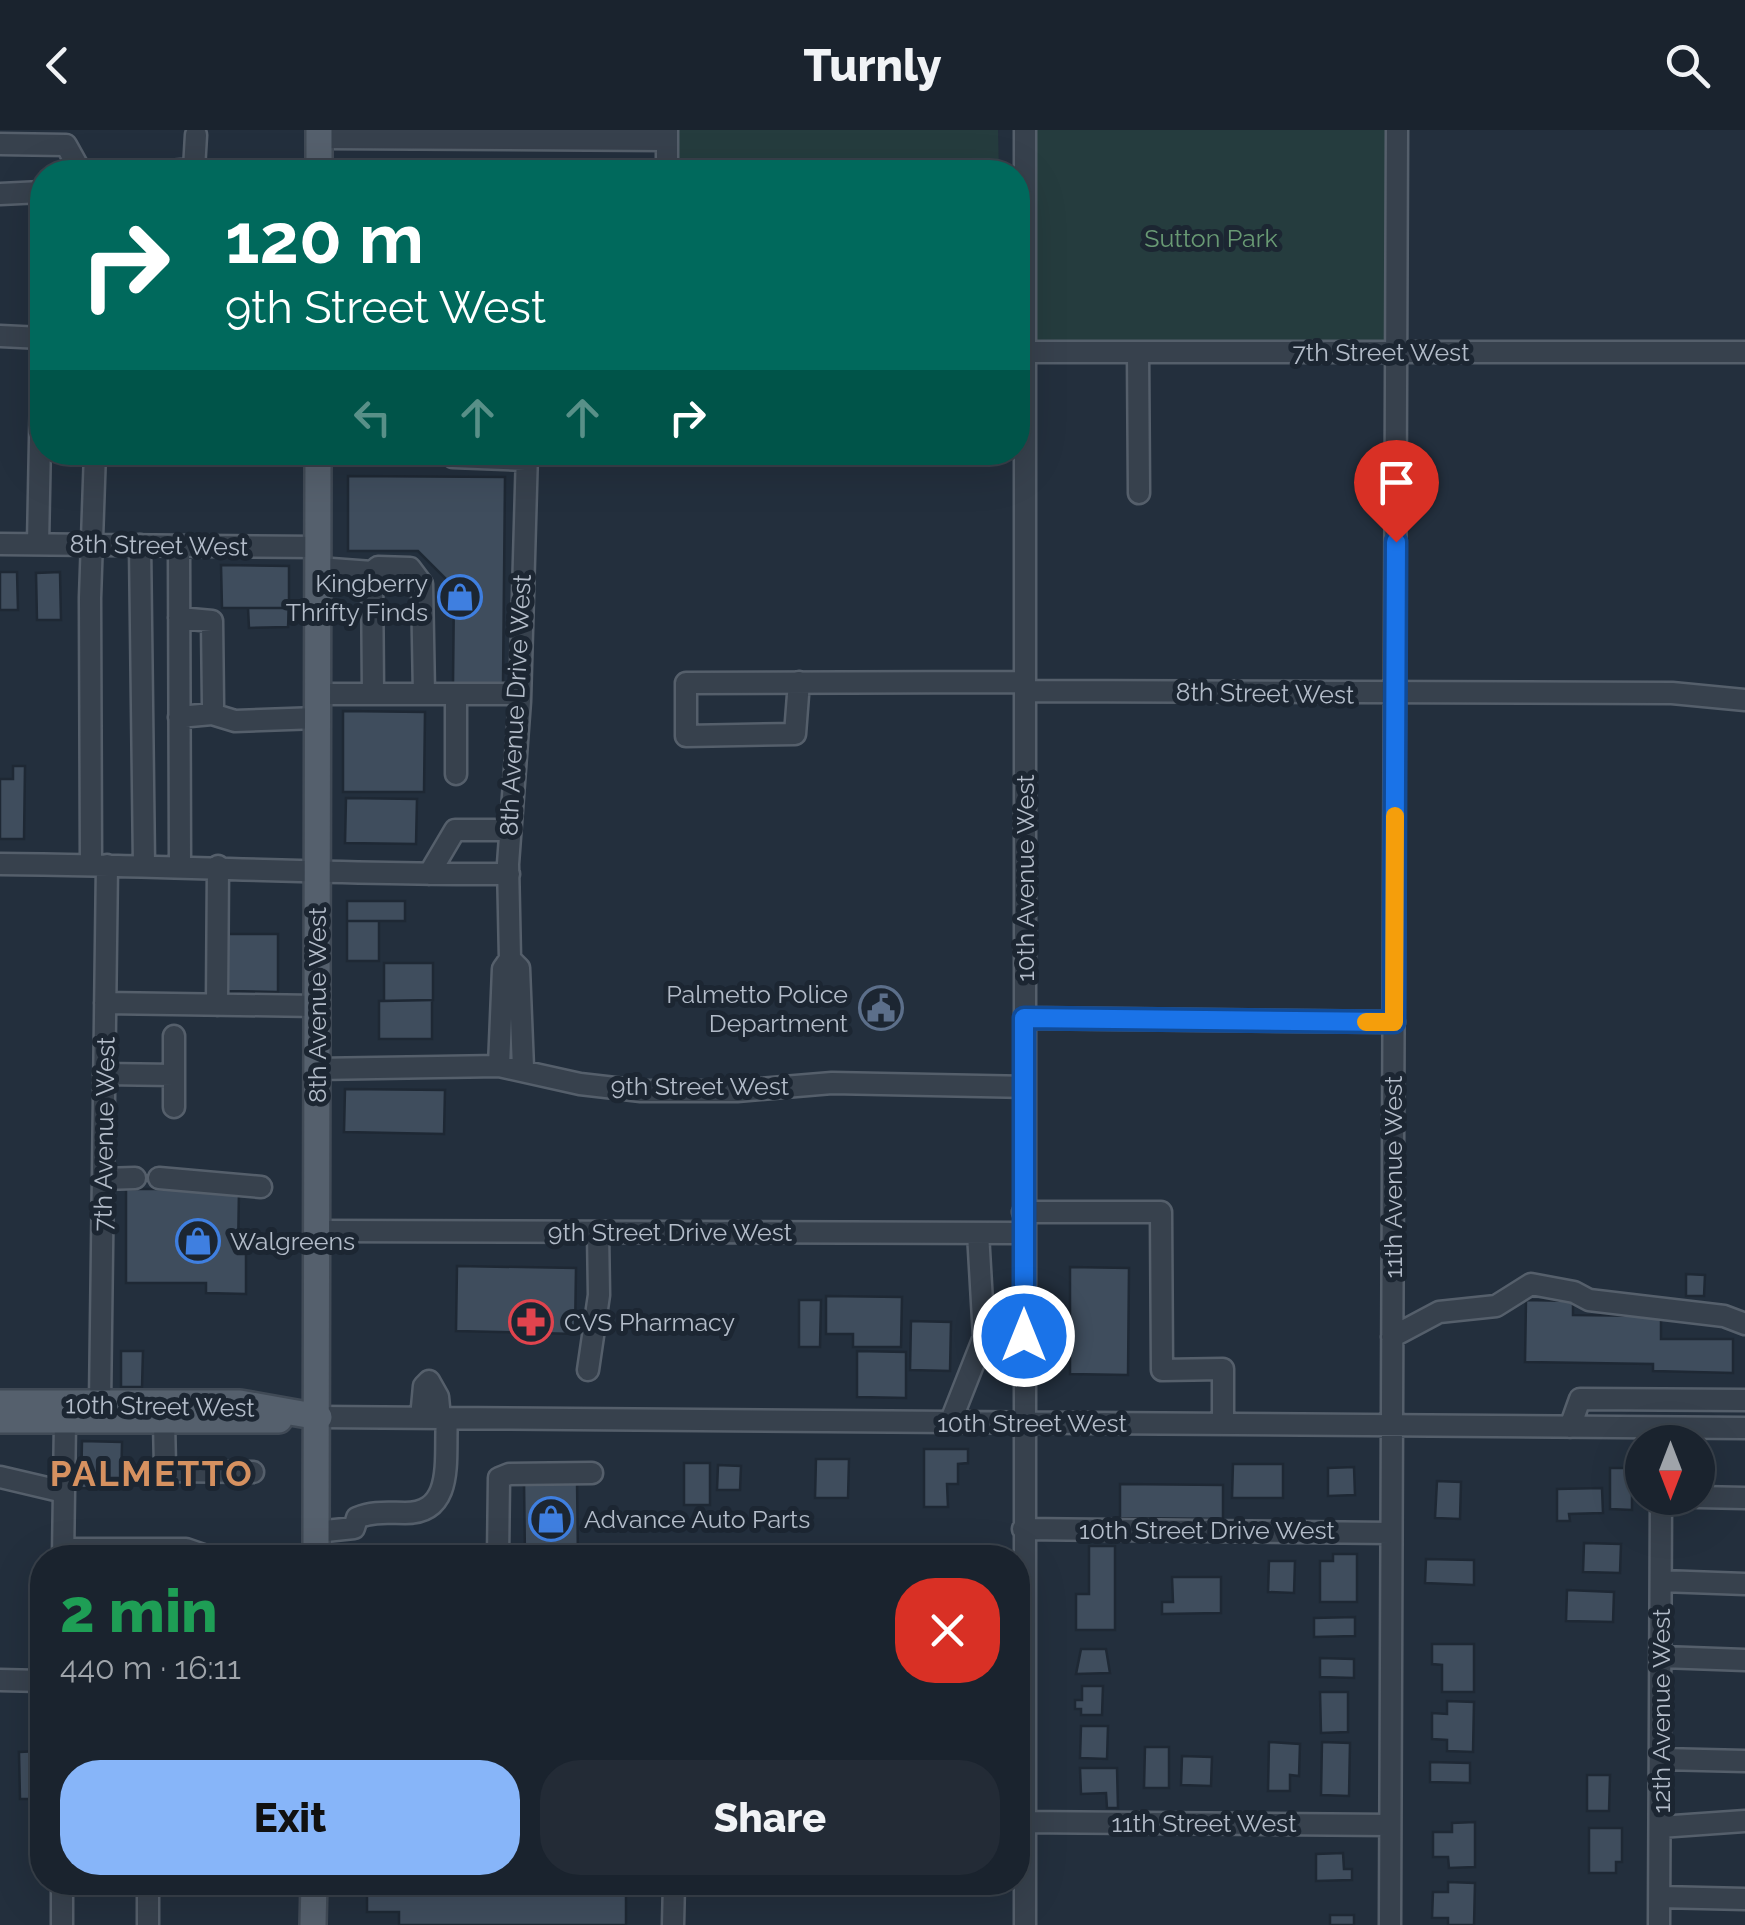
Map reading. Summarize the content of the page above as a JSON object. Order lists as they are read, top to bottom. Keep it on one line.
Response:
{"streets":{"main road":["8th Avenue West","10th Street West"],"street":["7th Street West","8th Street West","8th Avenue Drive West","10th Avenue West","9th Street West","7th Avenue West","11th Avenue West","9th Street Drive West","10th Street Drive West","12th Avenue West","11th Street West"]},"crossings":[["7th Street West","11th Avenue West"],["8th Street West","10th Avenue West"],["8th Street West","8th Avenue West"],["8th Street West","7th Avenue West"],["8th Street West","11th Avenue West"],["8th Avenue Drive West","9th Street West"],["10th Avenue West","9th Street West"],["10th Avenue West","9th Street Drive West"],["10th Avenue West","10th Street West"],["10th Avenue West","10th Street Drive West"],["8th Avenue West","9th Street West"],["8th Avenue West","9th Street Drive West"],["8th Avenue West","10th Street West"],["7th Avenue West","10th Street West"],["11th Avenue West","10th Street West"],["11th Avenue West","10th Street Drive West"],["11th Avenue West","11th Street West"],["9th Street Drive West","10th Street West"]],"districts":["PALMETTO"],"parks":["Sutton Park"],"places":{"shop":["Kingberry Thrifty Finds","Walgreens","Advance Auto Parts"],"public building":["Palmetto Police Department"],"pharmacy":["CVS Pharmacy"]},"north":"bottom","page":{"header":"Turnly","turn":["120 m","9th Street West"],"heading":["2 min","440 m · 16:11"],"buttons":["Exit","Share"]}}
